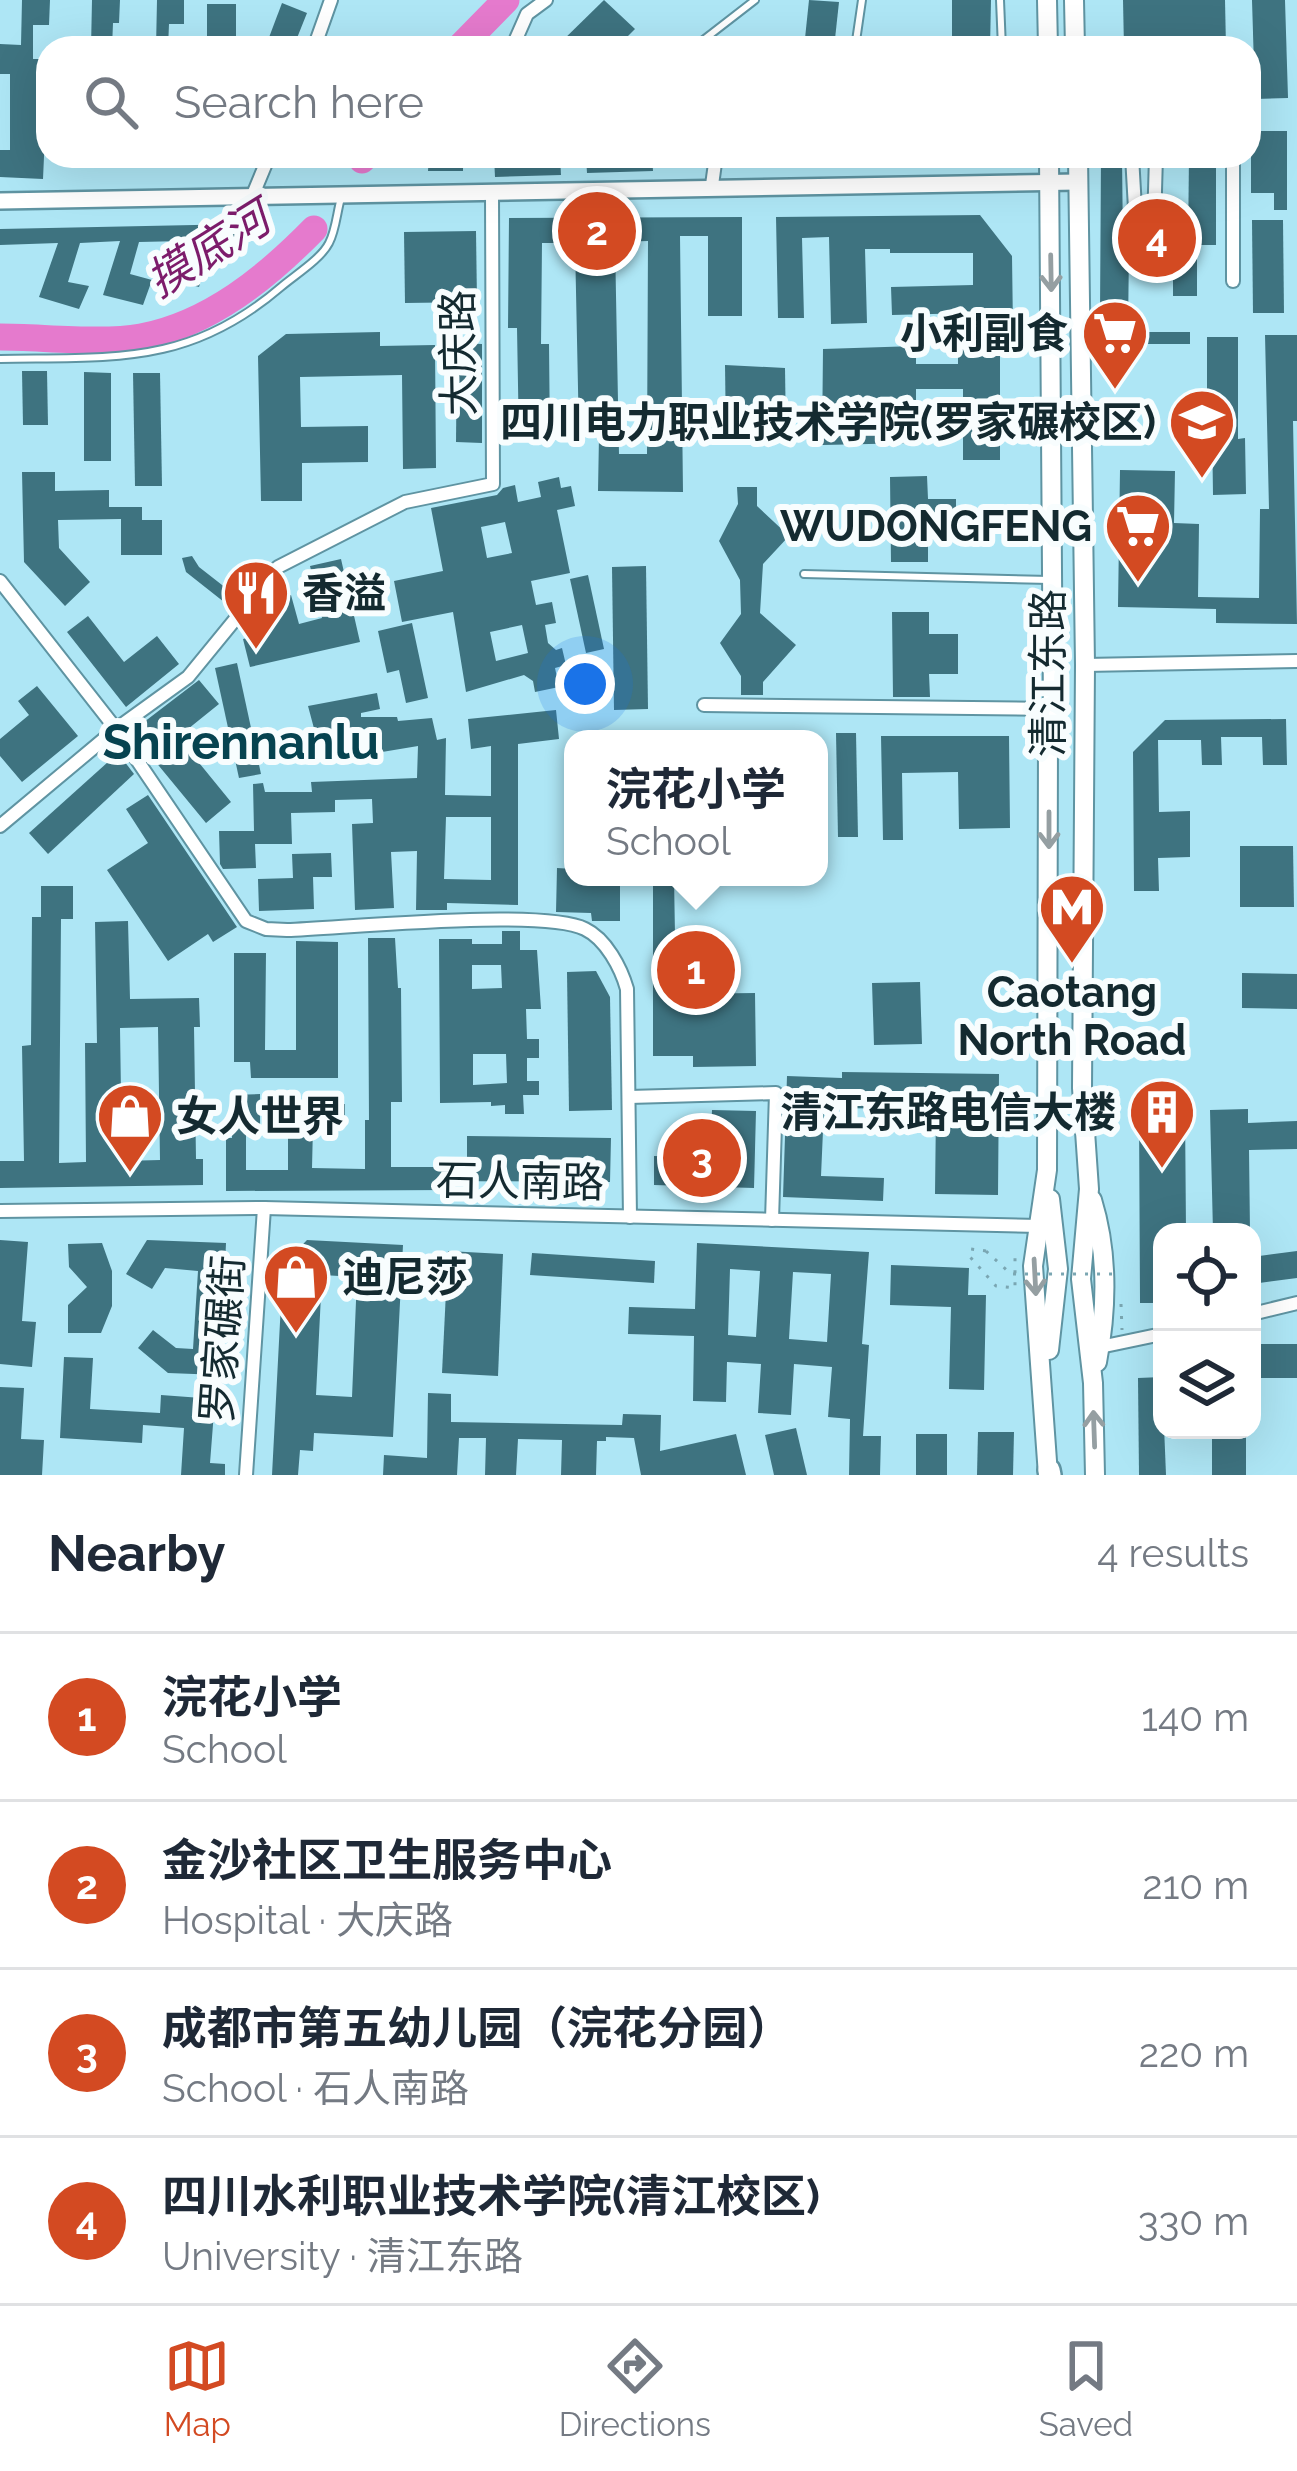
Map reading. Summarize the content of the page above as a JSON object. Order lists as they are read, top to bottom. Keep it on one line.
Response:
{"streets":{"main road":["清江东路"],"street":["大庆路","石人南路","罗家碾街"]},"crossings":[["清江东路","石人南路"],["石人南路","罗家碾街"]],"districts":["Shirennanlu"],"water":["摸底河"],"places":{"supermarket":["小利副食","WUDONGFENG"],"school or university":["四川电力职业技术学院(罗家碾校区)"],"restaurant":["香溢"],"metro station":["Caotang North Road"],"building":["清江东路电信大楼"],"shop":["女人世界","迪尼莎"]},"page":{"search":"Search here","pins":["2","4","1","3"],"popup":["浣花小学","School"],"heading":["Nearby","4 results"],"list":[{"mark":"1","name":"浣花小学","note":"School","value":"140 m"},{"mark":"2","name":"金沙社区卫生服务中心","note":"Hospital · 大庆路","value":"210 m"},{"mark":"3","name":"成都市第五幼儿园（浣花分园）","note":"School · 石人南路","value":"220 m"},{"mark":"4","name":"四川水利职业技术学院(清江校区)","note":"University · 清江东路","value":"330 m"}],"nav":["Map","Directions","Saved"]}}
